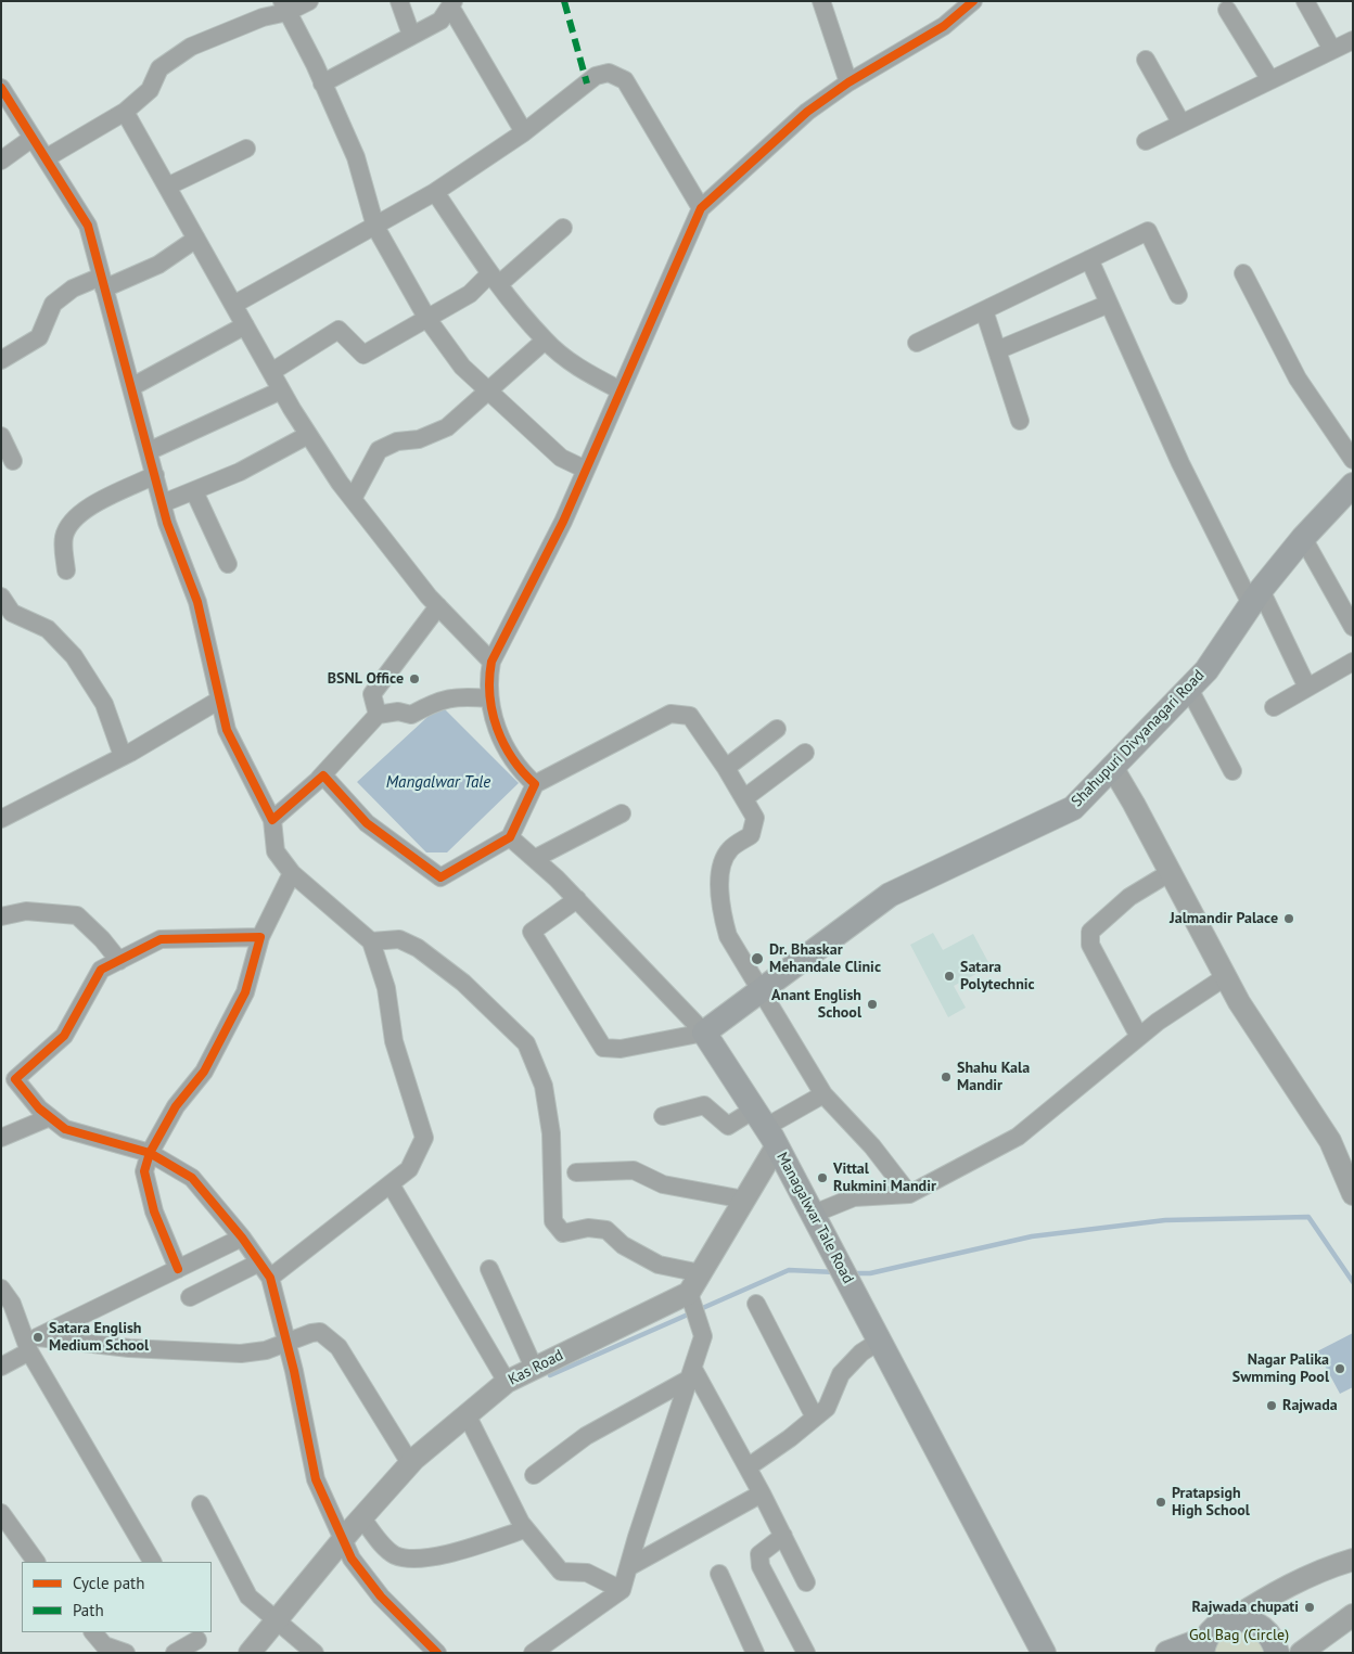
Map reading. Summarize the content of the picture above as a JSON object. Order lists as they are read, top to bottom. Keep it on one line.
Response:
{"streets":{"main road":["Shahupuri Divyanagari Road","Managalwar Tale Road"],"street":["Kas Road"]},"crossings":[["Shahupuri Divyanagari Road","Managalwar Tale Road"]],"water":["Mangalwar Tale"],"parks":["Gol Bag (Circle)"],"places":["BSNL Office","Jalmandir Palace","Dr. Bhaskar Mehandale Clinic","Satara Polytechnic","Anant English School","Shahu Kala Mandir","Vittal Rukmini Mandir","Satara English Medium School","Nagar Palika Swmming Pool","Rajwada","Pratapsigh High School","Rajwada chupati"],"legend":["Cycle path","Path"]}
